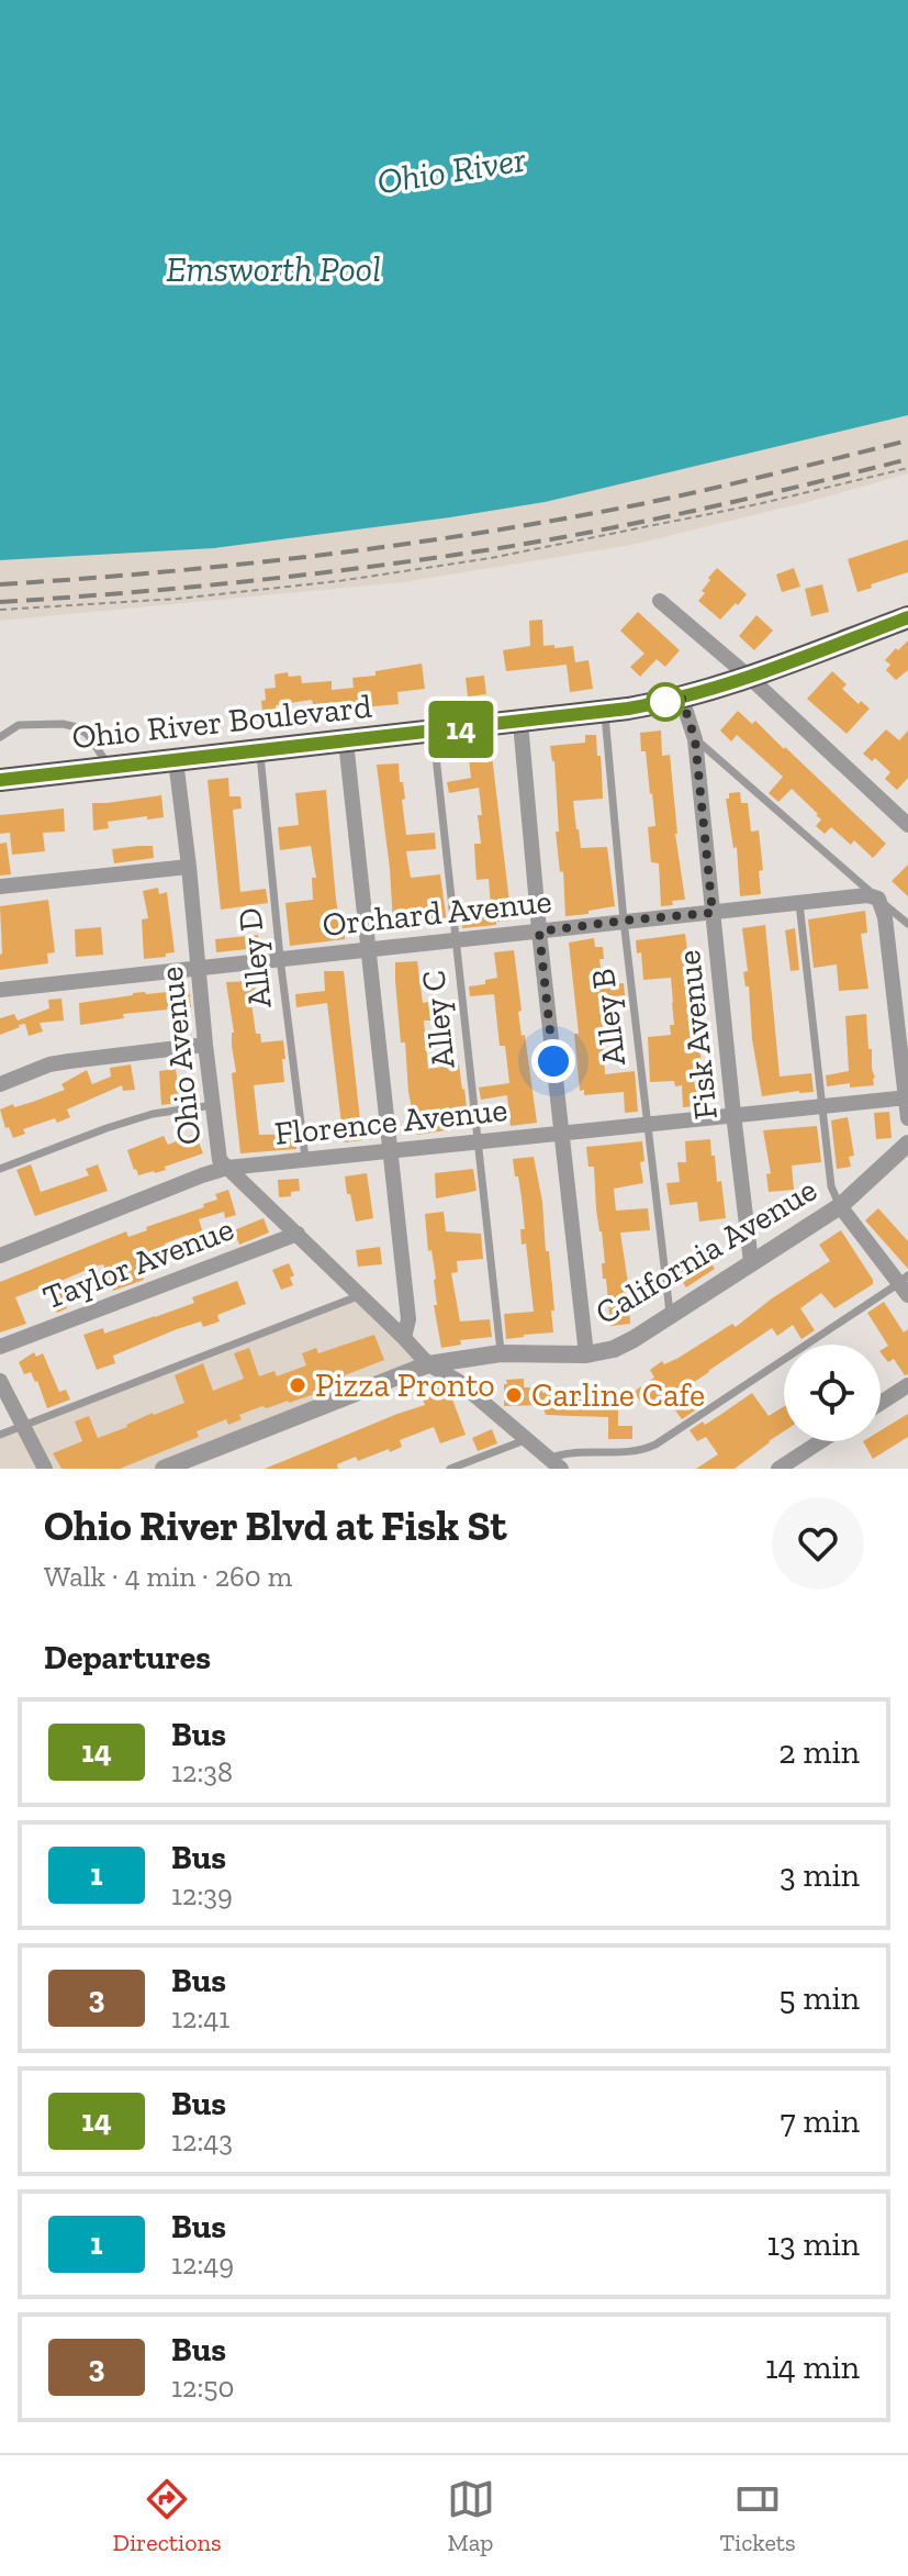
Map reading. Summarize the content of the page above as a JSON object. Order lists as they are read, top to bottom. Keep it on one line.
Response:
{"streets":{"highway":["Ohio River Boulevard"],"street":["Orchard Avenue","Fisk Avenue","Ohio Avenue","Florence Avenue","California Avenue","Taylor Avenue"],"lane":["Alley D","Alley B","Alley C"]},"crossings":[["Ohio River Boulevard","Alley D"],["Ohio River Boulevard","Alley B"],["Ohio River Boulevard","Alley C"],["Ohio River Boulevard","Fisk Avenue"],["Ohio River Boulevard","Ohio Avenue"],["Orchard Avenue","Alley D"],["Orchard Avenue","Alley B"],["Orchard Avenue","Alley C"],["Orchard Avenue","Fisk Avenue"],["Orchard Avenue","Ohio Avenue"],["Alley D","Florence Avenue"],["Alley B","Florence Avenue"],["Alley B","California Avenue"],["Alley C","Florence Avenue"],["Alley C","California Avenue"],["Fisk Avenue","Florence Avenue"],["Fisk Avenue","California Avenue"],["Ohio Avenue","Florence Avenue"],["Ohio Avenue","California Avenue"],["Ohio Avenue","Taylor Avenue"]],"water":["Ohio River","Emsworth Pool"],"places":["Pizza Pronto","Carline Cafe"],"lines":["bus line 14"],"page":{"on_map":"14","heading":[["Ohio River Blvd at Fisk St","Walk · 4 min · 260 m"],"Departures"],"list":[{"mark":"14","name":"Bus","note":"12:38","value":"2 min"},{"mark":"1","name":"Bus","note":"12:39","value":"3 min"},{"mark":"3","name":"Bus","note":"12:41","value":"5 min"},{"mark":"14","name":"Bus","note":"12:43","value":"7 min"},{"mark":"1","name":"Bus","note":"12:49","value":"13 min"},{"mark":"3","name":"Bus","note":"12:50","value":"14 min"}],"tabs":["Directions","Map","Tickets"]}}
